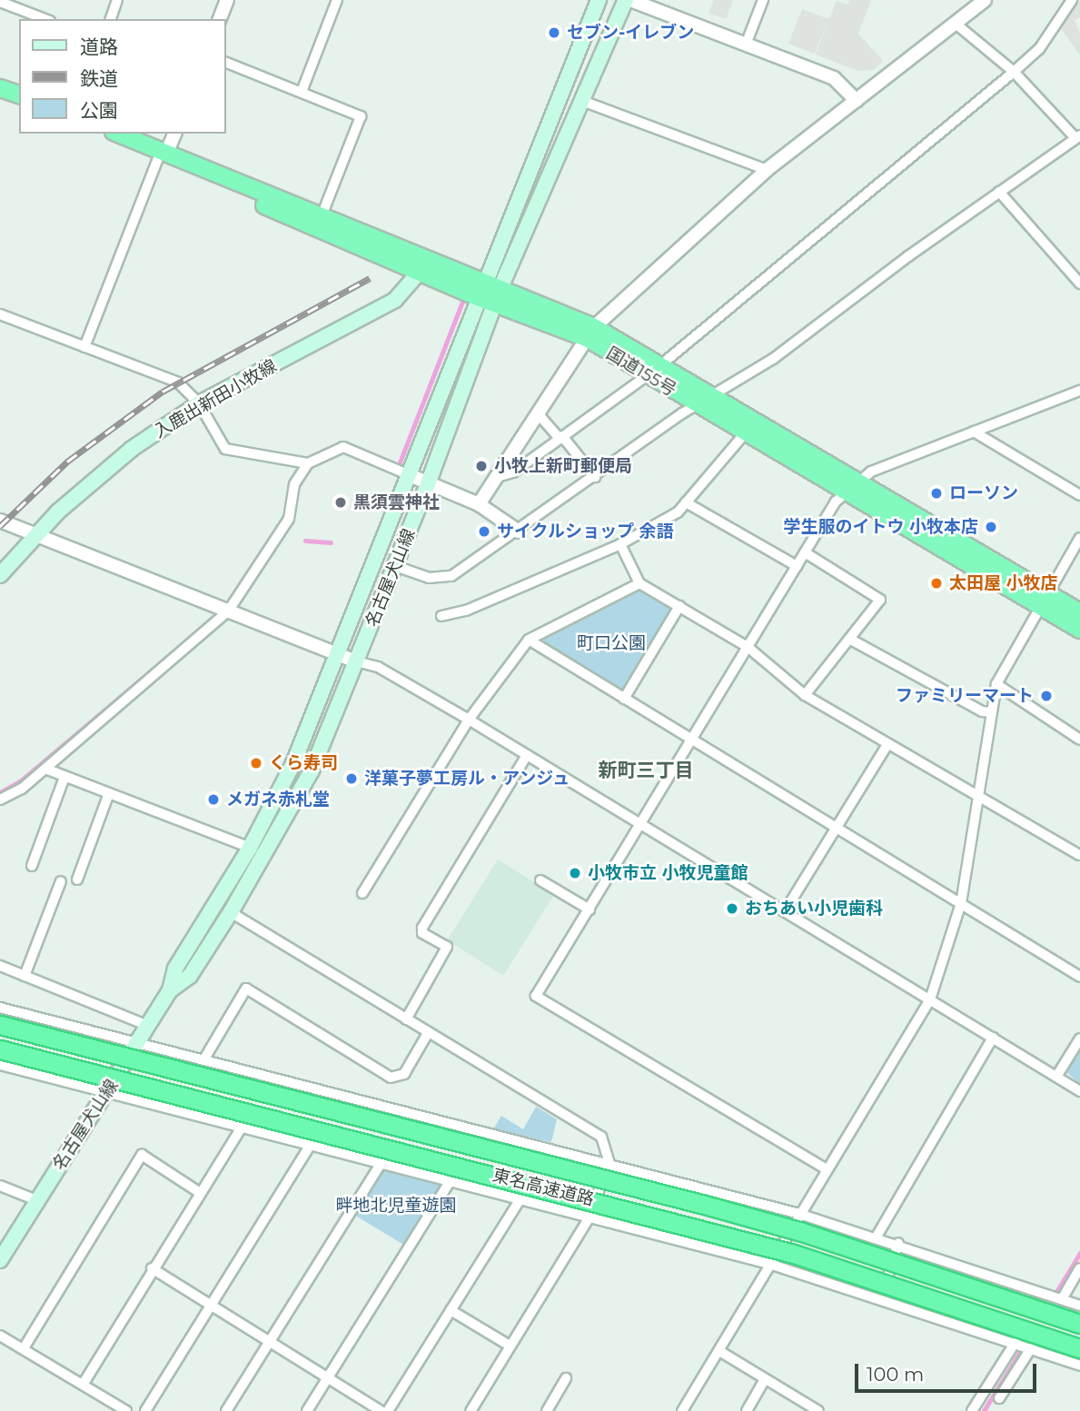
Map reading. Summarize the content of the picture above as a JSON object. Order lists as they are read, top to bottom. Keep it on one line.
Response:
{"streets":{"highway":["国道155号","東名高速道路"],"main road":["入鹿出新田小牧線","名古屋犬山線"]},"crossings":[["国道155号","入鹿出新田小牧線"],["国道155号","名古屋犬山線"]],"districts":["新町三丁目"],"parks":["町口公園","畔地北児童遊園"],"places":["セブン-イレブン","小牧上新町郵便局","ローソン","黒須雲神社","学生服のイトウ 小牧本店","サイクルショップ 余語","太田屋 小牧店","ファミリーマート","くら寿司","洋菓子夢工房ル・アンジュ","メガネ赤札堂","小牧市立 小牧児童館","おちあい小児歯科"],"legend":["道路","鉄道","公園"],"scale_bar":"100 m"}
